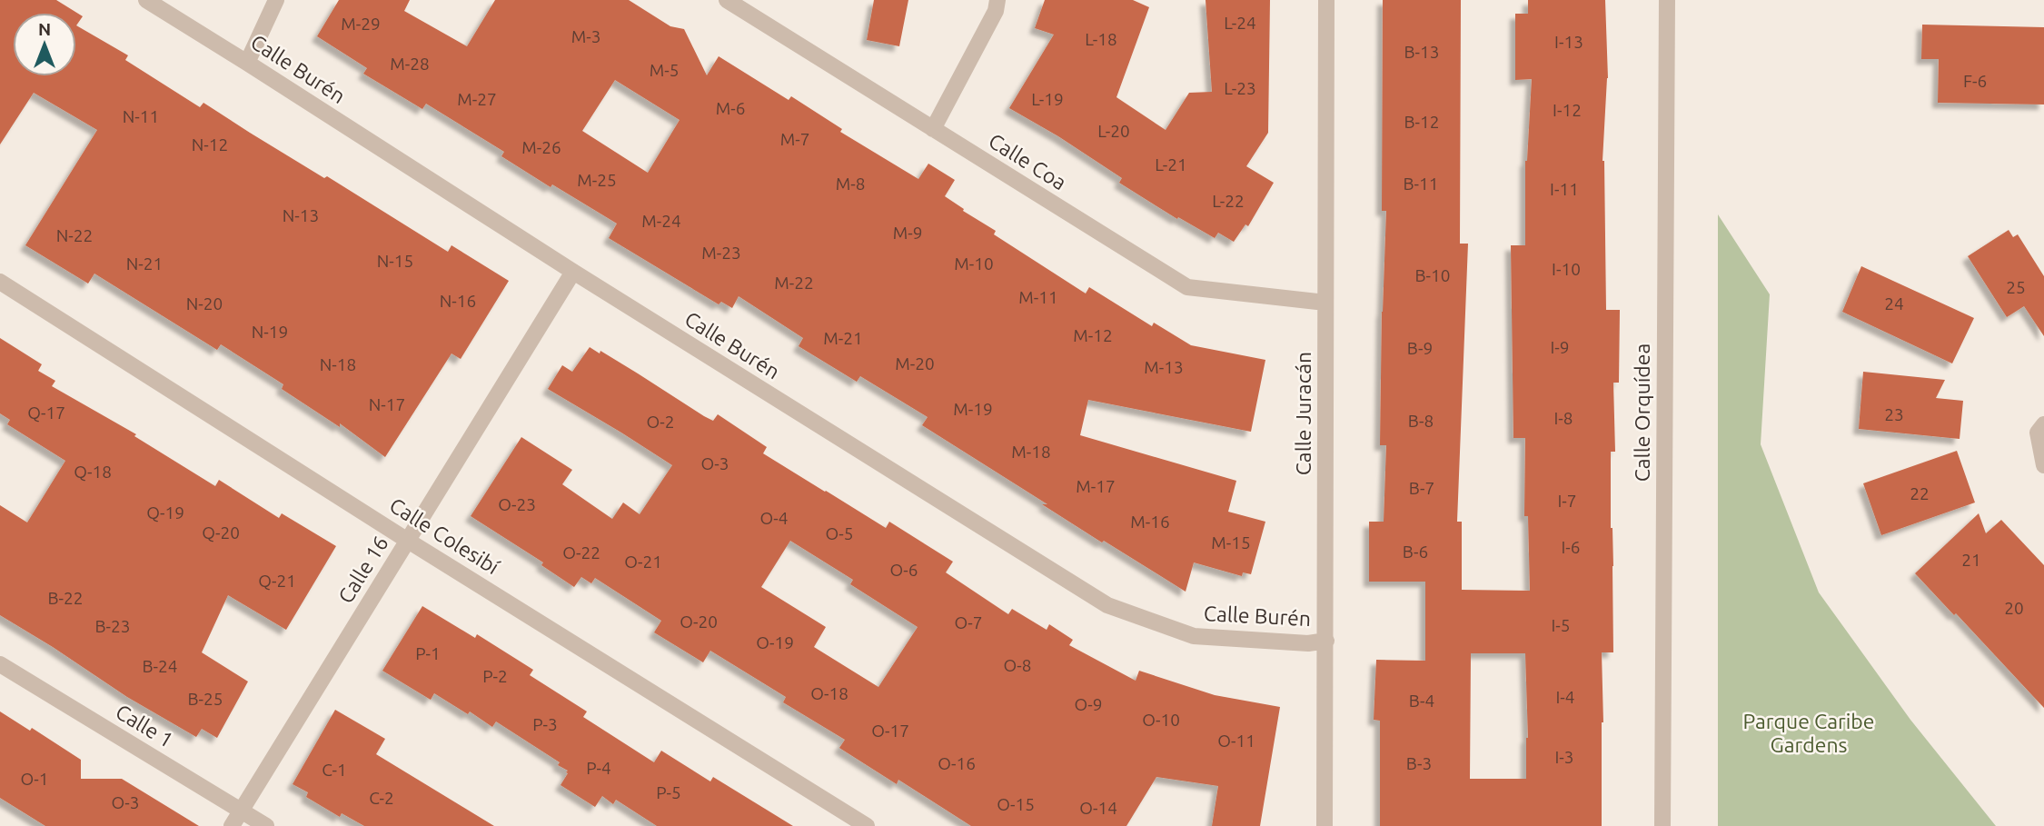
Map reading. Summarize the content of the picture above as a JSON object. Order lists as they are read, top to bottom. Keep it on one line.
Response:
{"streets":{"street":["Calle Burén","Calle Coa","Calle Orquídea","Calle Juracán","Calle Colesibí","Calle 16","Calle 1"]},"crossings":[["Calle Burén","Calle Juracán"],["Calle Burén","Calle 16"],["Calle Coa","Calle Juracán"],["Calle Colesibí","Calle 16"],["Calle 16","Calle 1"]],"parks":["Parque Caribe Gardens"],"house_numbers":["L-24","M-29","M-3","L-18","I-13","B-13","M-28","M-5","F-6","L-23","M-27","L-19","M-6","I-12","N-11","B-12","L-20","M-7","N-12","M-26","L-21","M-25","M-8","B-11","I-11","L-22","N-13","M-24","M-9","N-22","M-23","N-15","N-21","M-10","I-10","B-10","M-22","25","M-11","N-16","N-20","24","N-19","M-12","M-21","I-9","B-9","M-20","N-18","M-13","N-17","M-19","Q-17","23","I-8","B-8","O-2","M-18","O-3","Q-18","M-17","B-7","22","I-7","O-23","Q-19","O-4","M-16","Q-20","O-5","M-15","I-6","B-6","O-22","21","O-21","O-6","Q-21","B-22","20","O-20","O-7","I-5","B-23","O-19","P-1","O-8","B-24","P-2","O-18","I-4","B-25","B-4","O-9","O-10","P-3","O-17","O-11","I-3","O-16","B-3","P-4","C-1","O-1","P-5","C-2","O-3","O-15","O-14"],"north":"top"}
